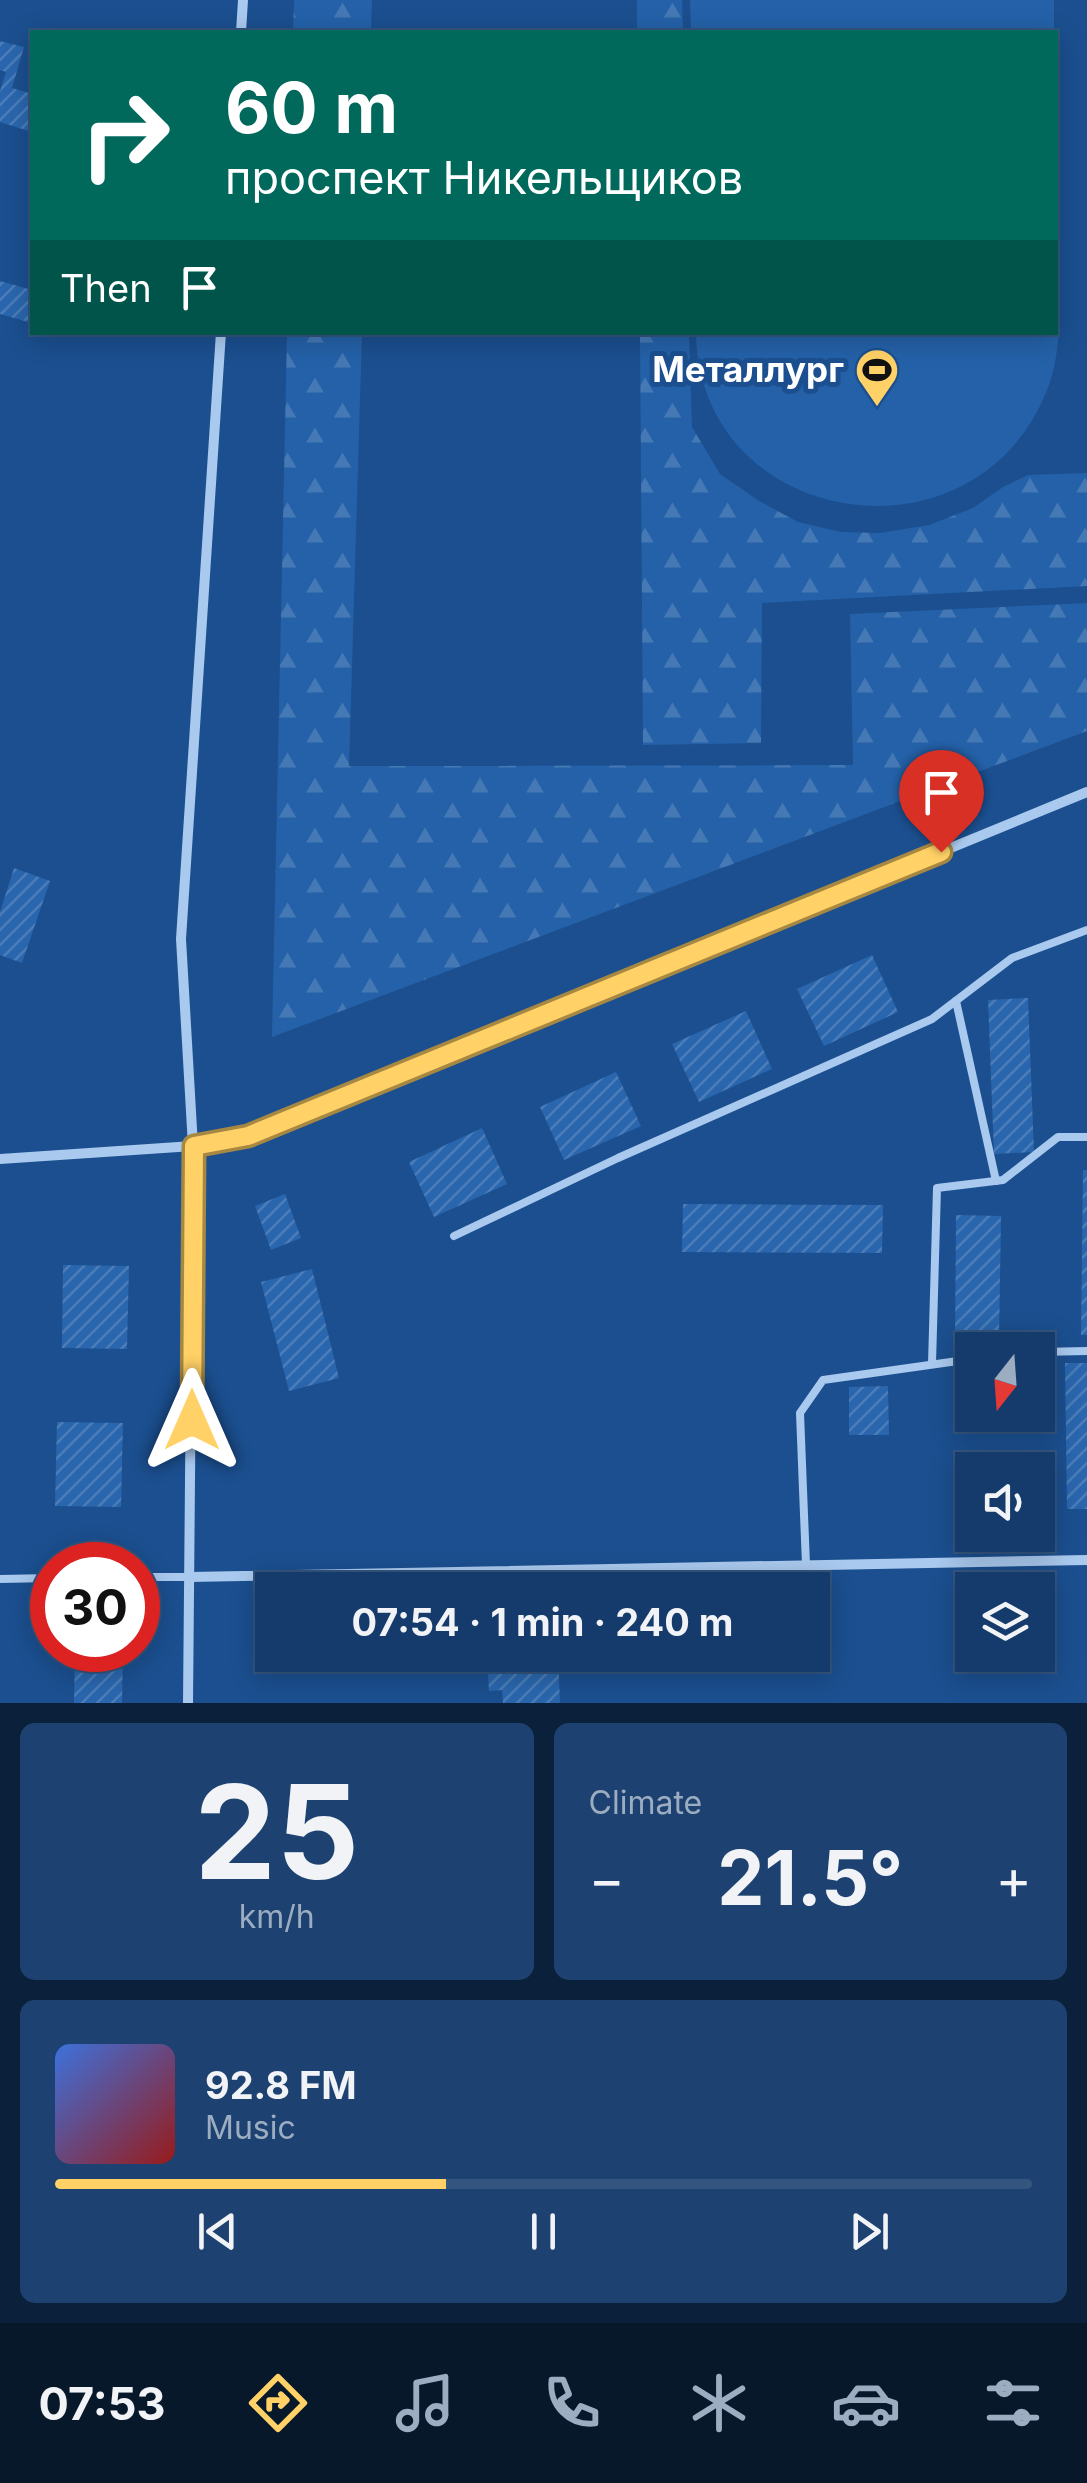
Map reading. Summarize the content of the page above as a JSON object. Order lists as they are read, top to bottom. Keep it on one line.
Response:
{"places":{"sports":["Металлург"]},"north":"bottom","page":{"turn":["60 m","проспект Никельщиков"],"then":"Then","limit":"30","trip":"07:54 · 1 min · 240 m","tile":[["25","km/h"],"Climate"],"heat":["−","21.5°","+"],"song":["92.8 FM","Music"],"tabs":"07:53"}}
